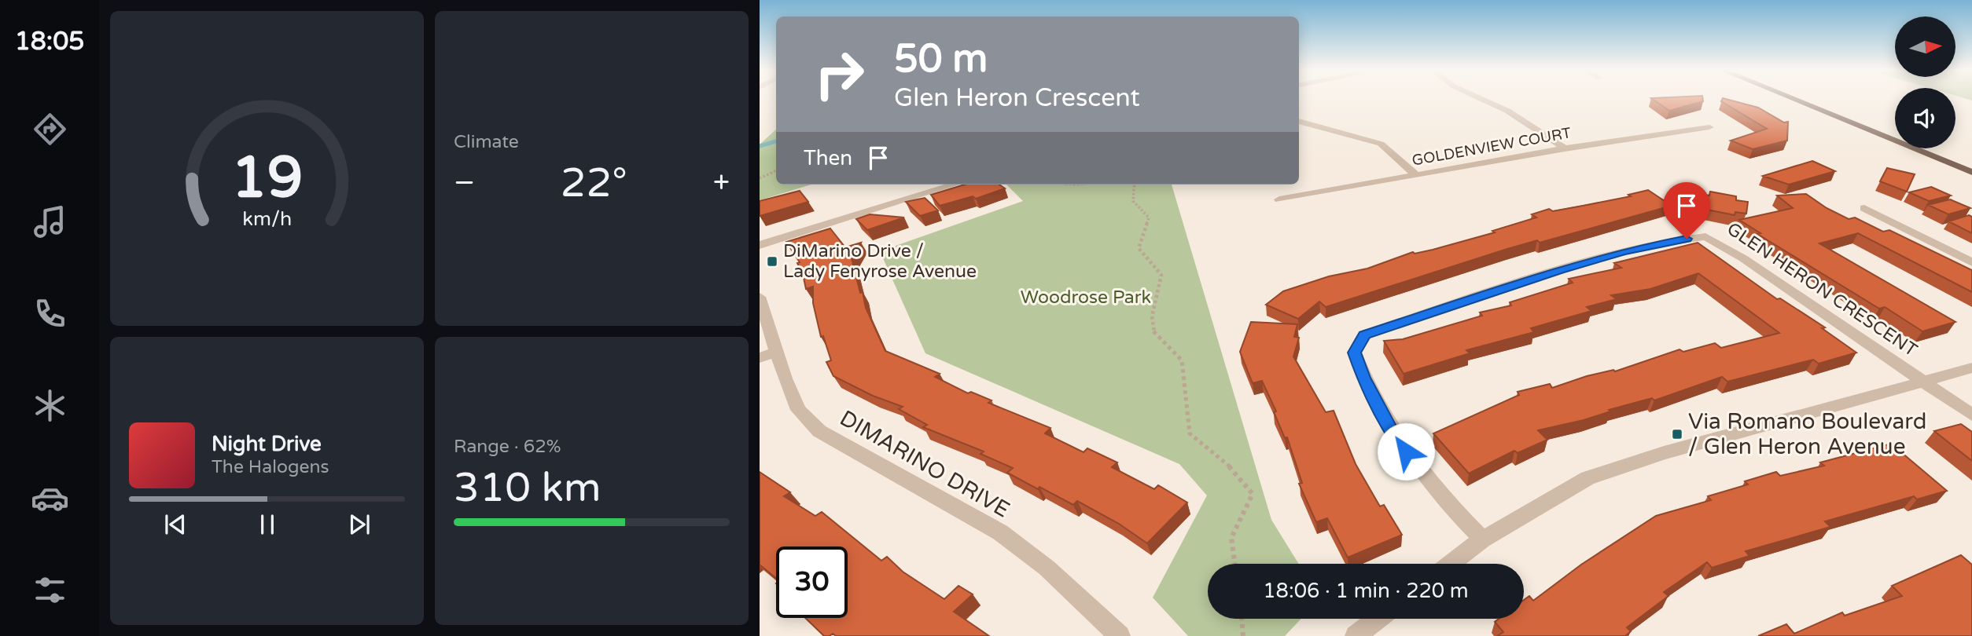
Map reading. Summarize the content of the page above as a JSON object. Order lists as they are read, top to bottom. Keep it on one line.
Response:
{"streets":{"street":["GOLDENVIEW COURT","GLEN HERON CRESCENT","DIMARINO DRIVE"]},"parks":["Woodrose Park"],"places":{"transit":["DiMarino Drive / Lady Fenyrose Avenue","Via Romano Boulevard / Glen Heron Avenue"]},"north":"right","page":{"tabs":"18:05","tile":["Climate",["Range · 62%","310 km"]],"turn":["50 m","Glen Heron Crescent"],"then":"Then","heat":["−","22°","+"],"song":["Night Drive","The Halogens"],"limit":"30","trip":"18:06 · 1 min · 220 m","gauge":["19","km/h"]}}
